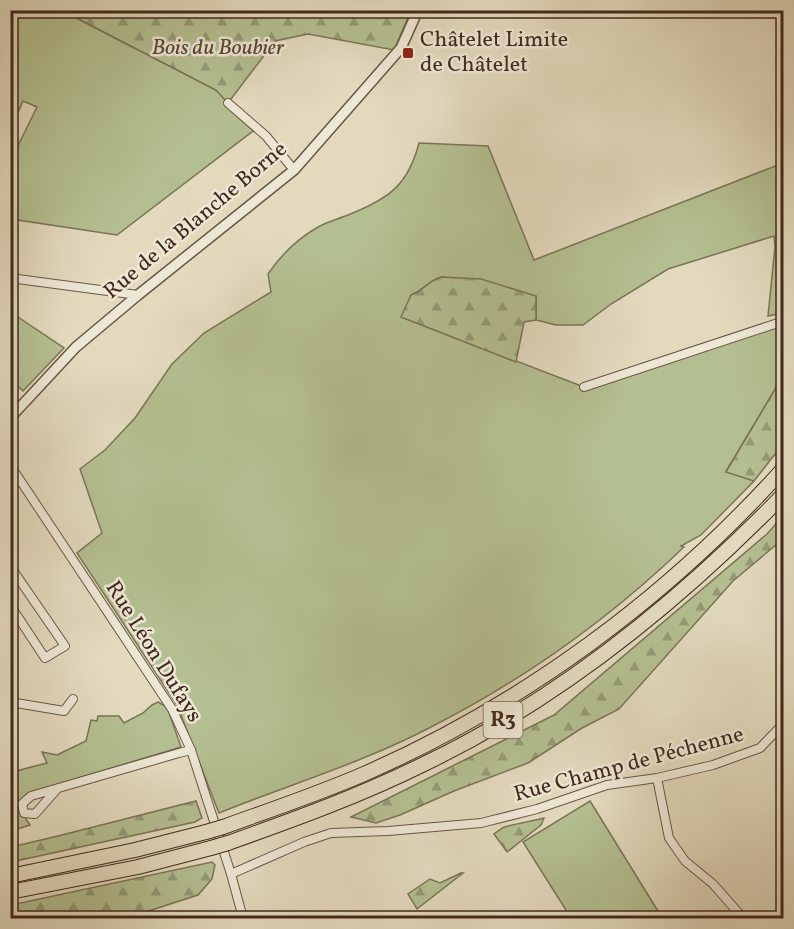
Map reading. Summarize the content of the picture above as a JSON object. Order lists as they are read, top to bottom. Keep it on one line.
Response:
{"streets":{"highway":["R3"],"street":["Rue de la Blanche Borne","Rue Léon Dufays","Rue Champ de Péchenne"]},"crossings":[["Rue Léon Dufays","Rue Champ de Péchenne"]],"parks":["Bois du Boubier"],"places":{"transit":["Châtelet Limite de Châtelet"]}}
